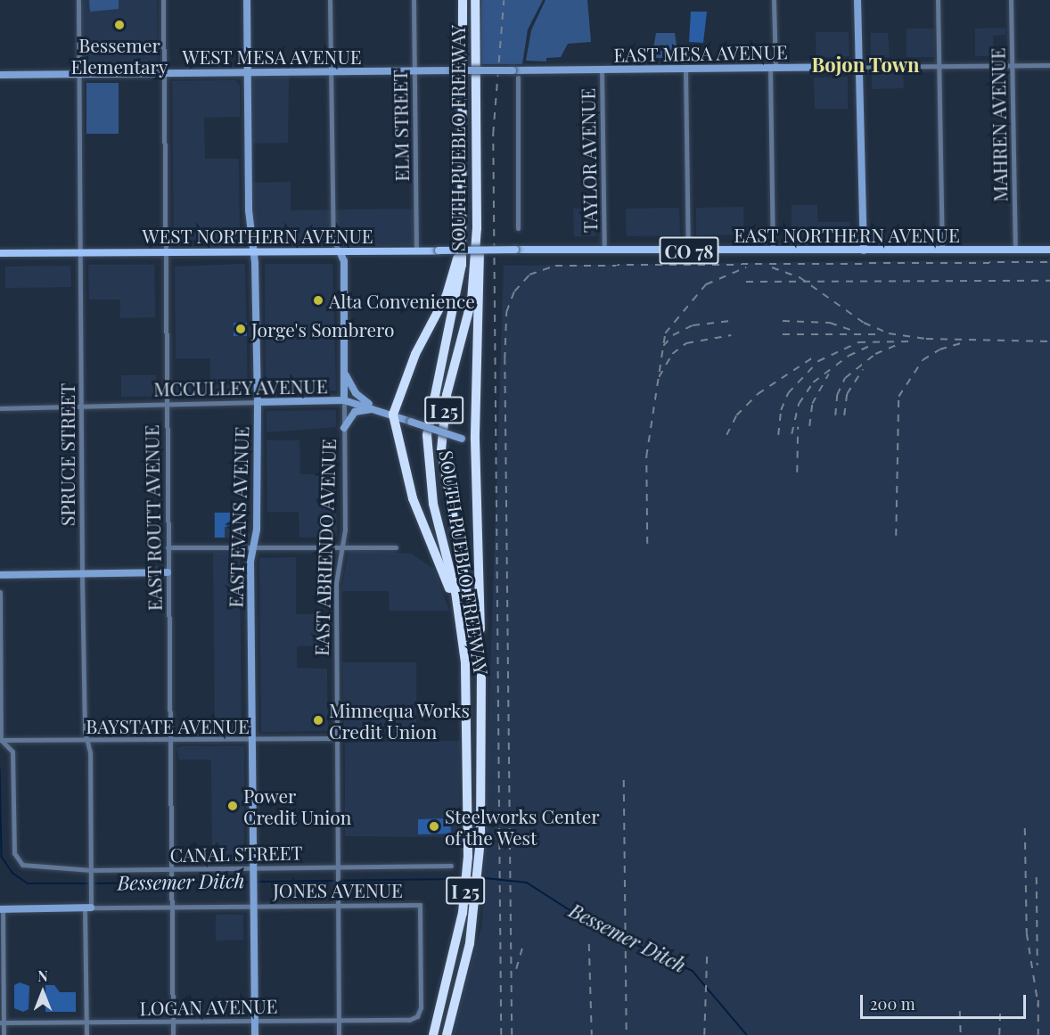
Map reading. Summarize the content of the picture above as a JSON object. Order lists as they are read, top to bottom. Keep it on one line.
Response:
{"streets":{"highway":["SOUTH PUEBLO FREEWAY","I 25"],"main road":["EAST NORTHERN AVENUE","WEST NORTHERN AVENUE","CO 78"],"street":["EAST MESA AVENUE","WEST MESA AVENUE","MAHREN AVENUE","ELM STREET","TAYLOR AVENUE","MCCULLEY AVENUE","SPRUCE STREET","EAST EVANS AVENUE","EAST ROUTT AVENUE","EAST ABRIENDO AVENUE","BAYSTATE AVENUE","CANAL STREET","JONES AVENUE","LOGAN AVENUE"]},"crossings":[["EAST MESA AVENUE","WEST MESA AVENUE"],["EAST MESA AVENUE","MAHREN AVENUE"],["EAST MESA AVENUE","TAYLOR AVENUE"],["WEST MESA AVENUE","ELM STREET"],["WEST MESA AVENUE","SPRUCE STREET"],["WEST MESA AVENUE","EAST EVANS AVENUE"],["WEST MESA AVENUE","EAST ROUTT AVENUE"],["WEST MESA AVENUE","EAST ABRIENDO AVENUE"],["MAHREN AVENUE","EAST NORTHERN AVENUE"],["ELM STREET","WEST NORTHERN AVENUE"],["TAYLOR AVENUE","EAST NORTHERN AVENUE"],["EAST NORTHERN AVENUE","WEST NORTHERN AVENUE"],["WEST NORTHERN AVENUE","SPRUCE STREET"],["WEST NORTHERN AVENUE","EAST EVANS AVENUE"],["WEST NORTHERN AVENUE","EAST ROUTT AVENUE"],["WEST NORTHERN AVENUE","EAST ABRIENDO AVENUE"],["MCCULLEY AVENUE","SPRUCE STREET"],["MCCULLEY AVENUE","EAST EVANS AVENUE"],["MCCULLEY AVENUE","EAST ROUTT AVENUE"],["MCCULLEY AVENUE","EAST ABRIENDO AVENUE"],["SPRUCE STREET","BAYSTATE AVENUE"],["SPRUCE STREET","CANAL STREET"],["SPRUCE STREET","JONES AVENUE"],["SPRUCE STREET","LOGAN AVENUE"],["EAST EVANS AVENUE","BAYSTATE AVENUE"],["EAST EVANS AVENUE","CANAL STREET"],["EAST EVANS AVENUE","JONES AVENUE"],["EAST EVANS AVENUE","LOGAN AVENUE"],["EAST ROUTT AVENUE","BAYSTATE AVENUE"],["EAST ROUTT AVENUE","CANAL STREET"],["EAST ROUTT AVENUE","JONES AVENUE"],["EAST ROUTT AVENUE","LOGAN AVENUE"],["EAST ABRIENDO AVENUE","BAYSTATE AVENUE"],["EAST ABRIENDO AVENUE","CANAL STREET"],["EAST ABRIENDO AVENUE","JONES AVENUE"],["EAST ABRIENDO AVENUE","LOGAN AVENUE"],["BAYSTATE AVENUE","CANAL STREET"],["JONES AVENUE","LOGAN AVENUE"]],"districts":["Bojon Town"],"water":["Bessemer Ditch"],"places":["Bessemer Elementary","Alta Convenience","Jorge's Sombrero","Minnequa Works Credit Union","Power Credit Union","Steelworks Center of the West"],"scale_bar":"200 m","north":"top"}
